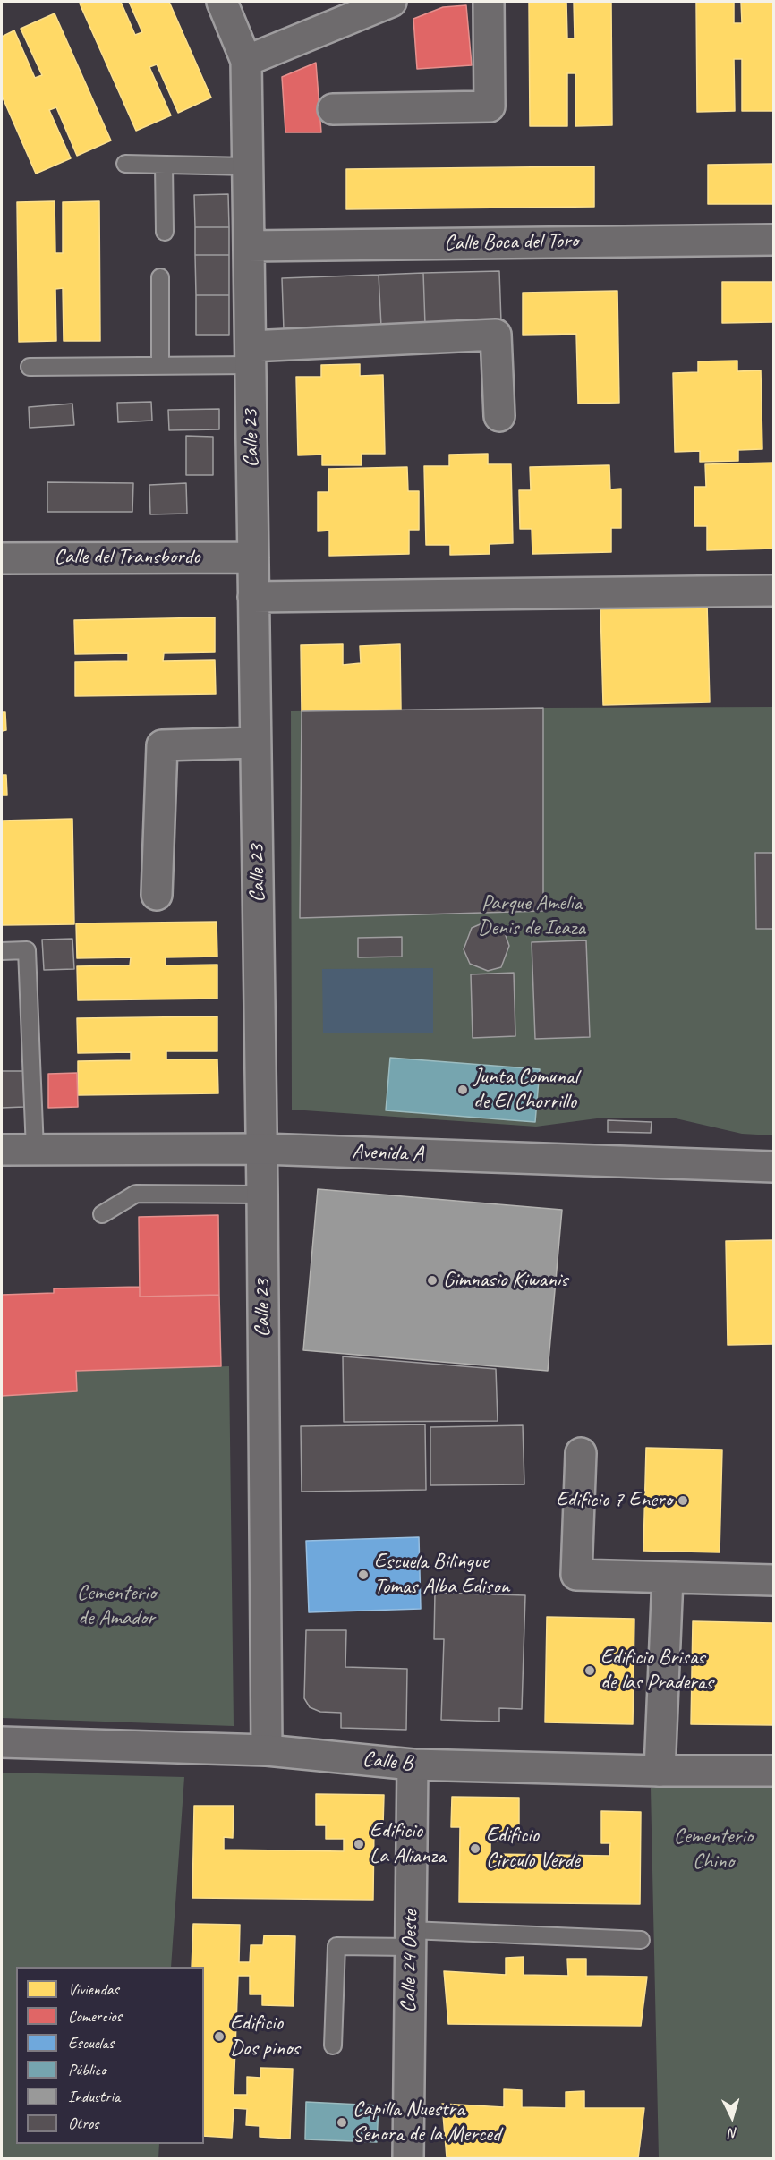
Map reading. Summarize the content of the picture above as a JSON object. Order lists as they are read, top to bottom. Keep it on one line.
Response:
{"streets":{"street":["Calle Boca del Toro","Calle 23","Calle del Transbordo","Avenida A","Calle B","Calle 24 Oeste"]},"crossings":[["Calle Boca del Toro","Calle 23"],["Calle 23","Calle del Transbordo"],["Calle 23","Avenida A"],["Calle 23","Calle B"],["Calle B","Calle 24 Oeste"]],"parks":["Parque Amelia Denis de Icaza","Cementerio de Amador","Cementerio Chino"],"places":["Junta Comunal de El Chorrillo","Gimnasio Kiwanis","Edificio 7 Enero","Escuela Bilingue Tomas Alba Edison","Edificio Brisas de las Praderas","Edificio La Alianza","Edificio Circulo Verde","Edificio Dos pinos","Capilla Nuestra Senora de la Merced"],"legend":["Viviendas","Comercios","Escuelas","Público","Industria","Otros"],"north":"bottom"}
